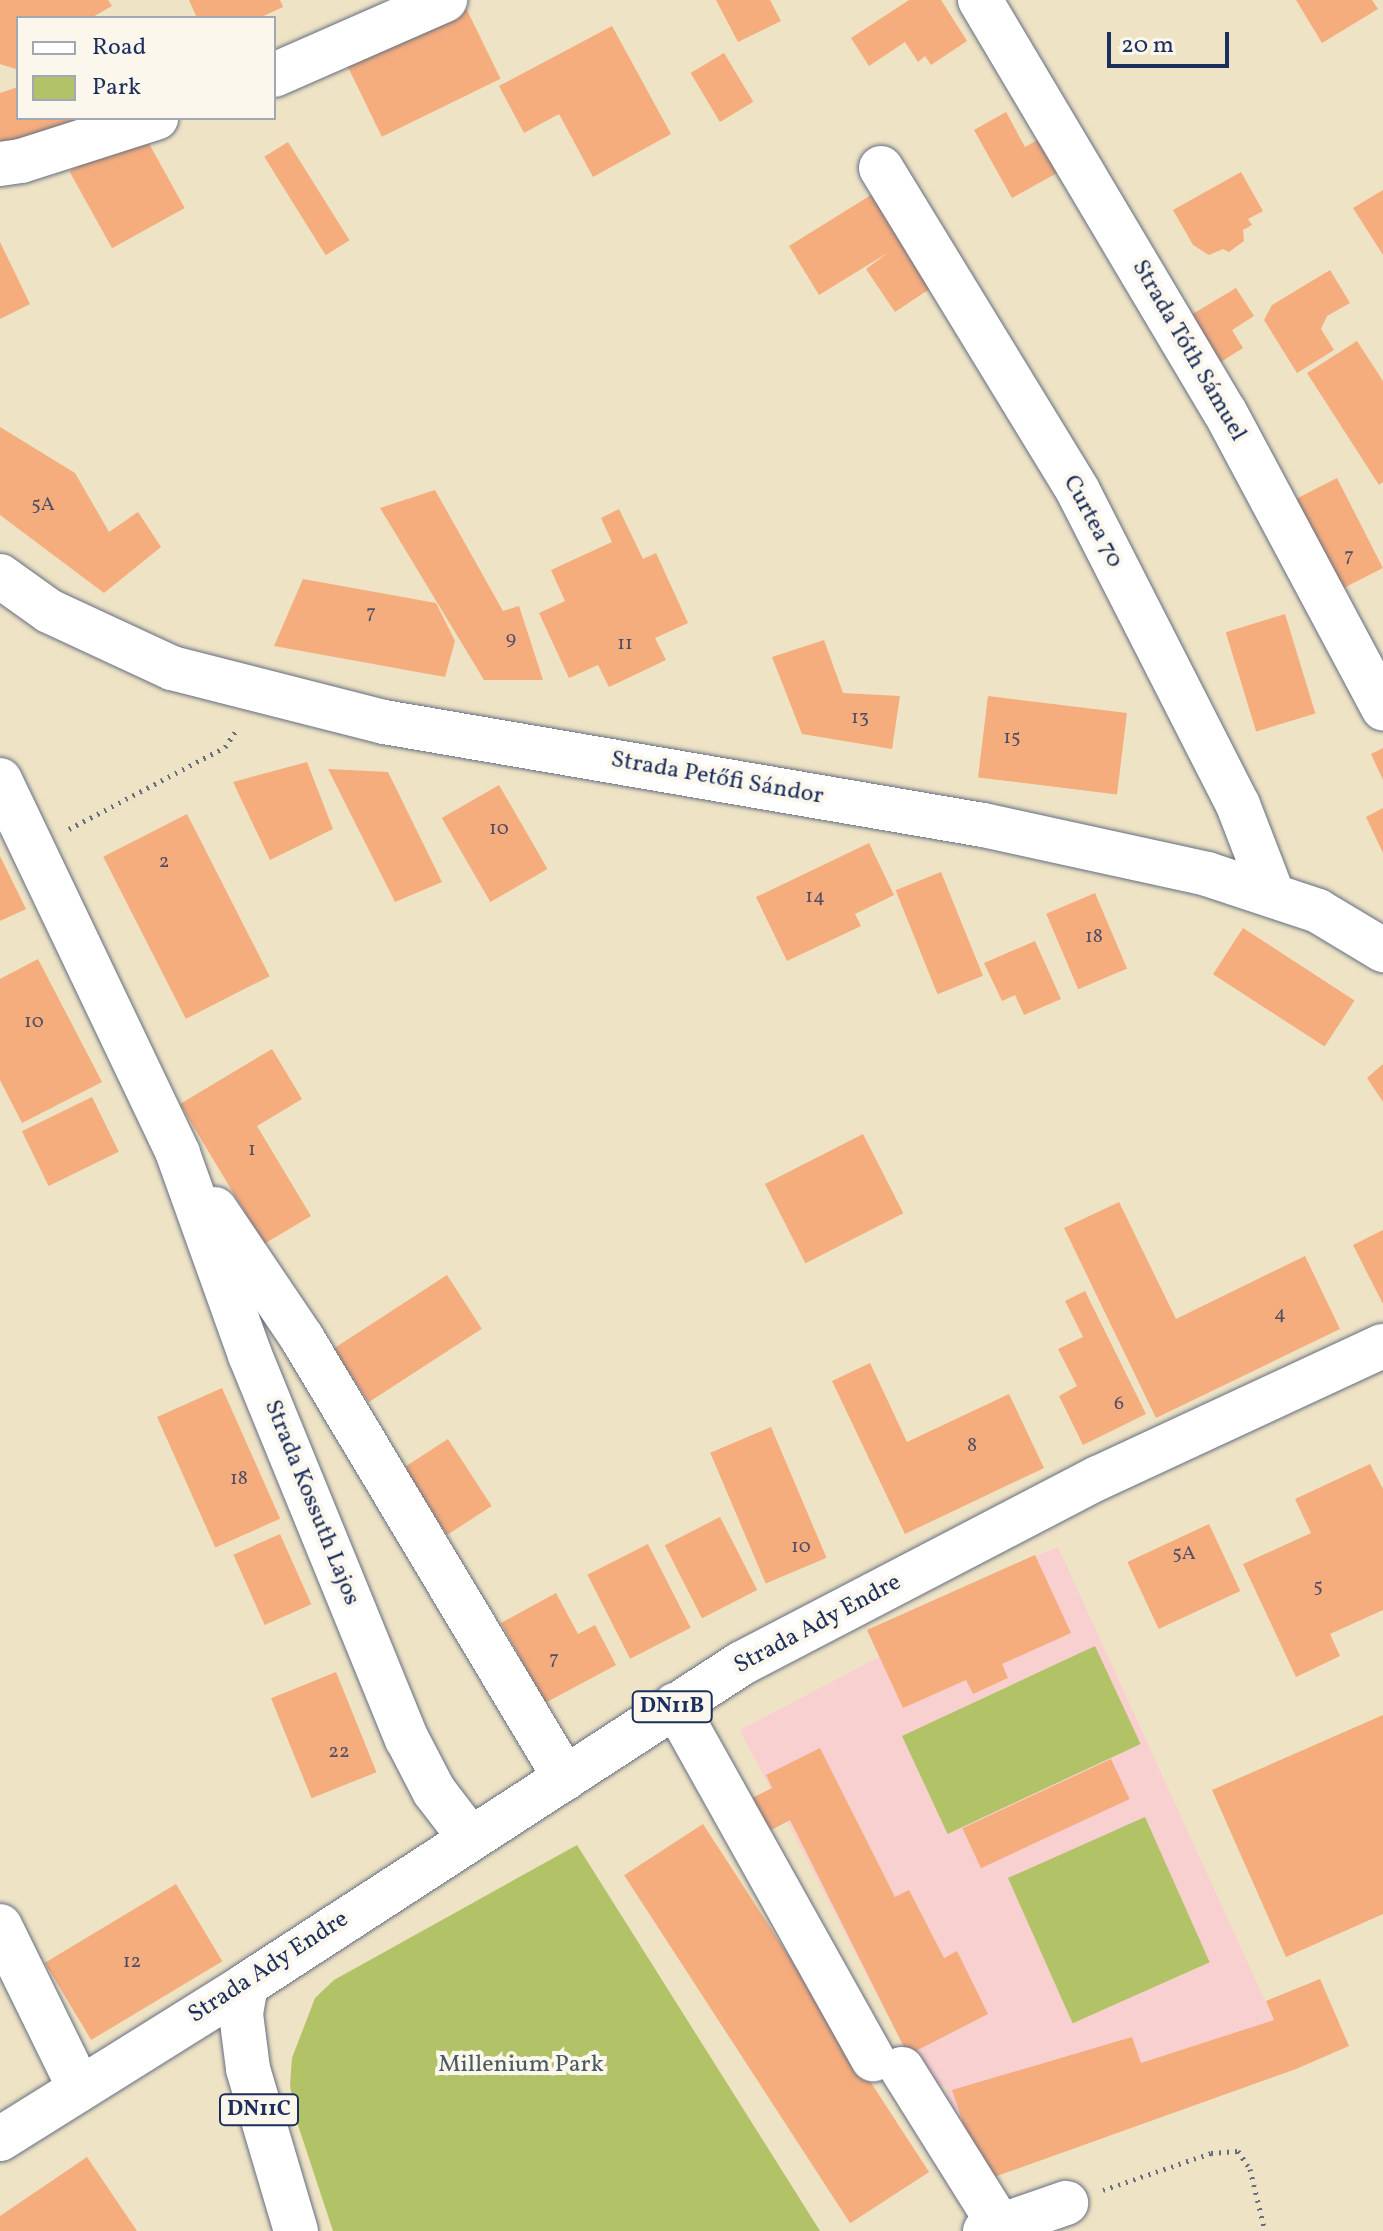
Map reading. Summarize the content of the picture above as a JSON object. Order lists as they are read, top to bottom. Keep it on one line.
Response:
{"streets":{"main road":["Strada Tóth Sámuel","Curtea 70","Strada Petőfi Sándor","Strada Kossuth Lajos","Strada Ady Endre","DN11B","DN11C"]},"crossings":[["Curtea 70","Strada Petőfi Sándor"],["Strada Kossuth Lajos","Strada Ady Endre"],["Strada Ady Endre","DN11C"]],"parks":["Millenium Park"],"house_numbers":["5A","7","7","9","11","13","15","10","2","14","18","10","1","4","6","8","18","10","5A","5","7","22","12"],"legend":["Road","Park"],"scale_bar":"20 m"}
